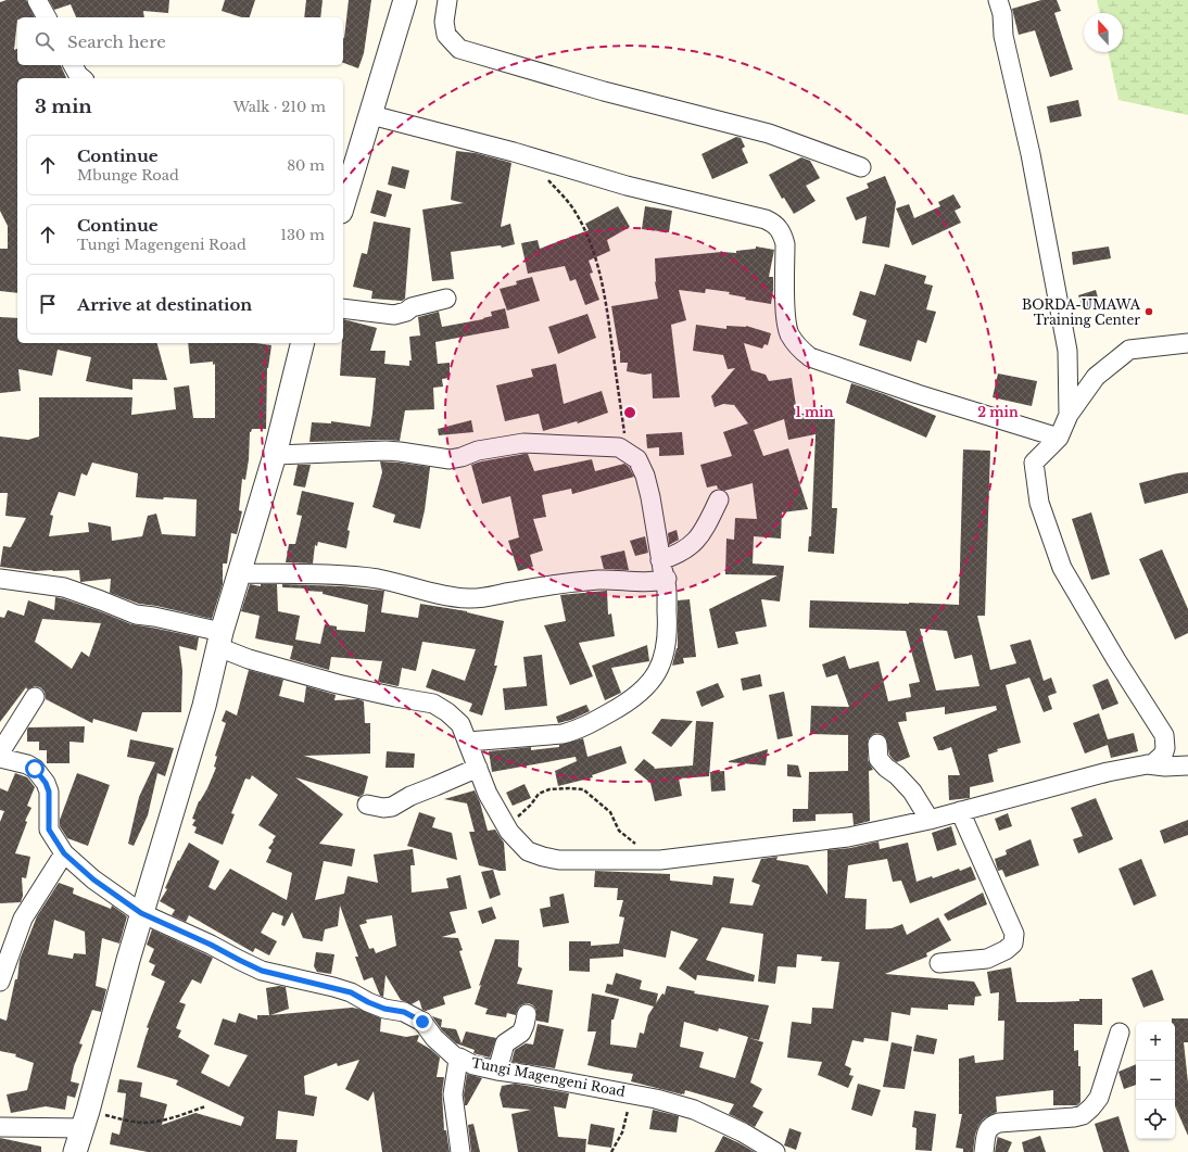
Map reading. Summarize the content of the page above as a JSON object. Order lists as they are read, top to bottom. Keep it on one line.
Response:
{"streets":{"street":["Tungi Magengeni Road"]},"places":["BORDA-UMAWA Training Center"],"north":"top","page":{"search":"Search here","heading":["3 min","Walk · 210 m"],"list":[["Continue","Mbunge Road","80 m"],["Continue","Tungi Magengeni Road","130 m"],"Arrive at destination"],"map_buttons":["+","−"]},"rings":["1 min","2 min"]}
